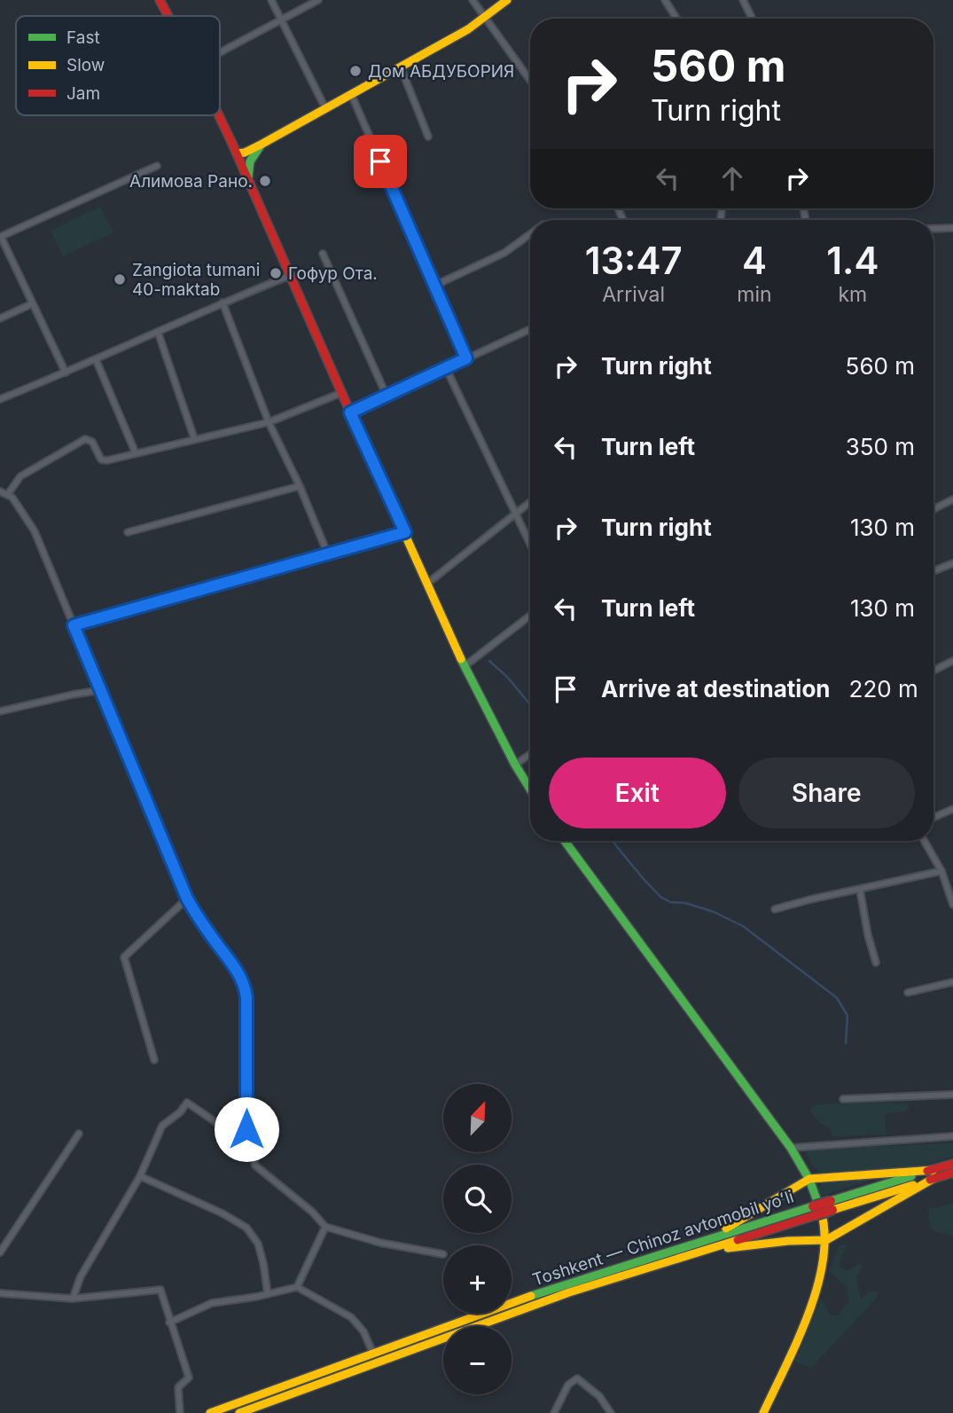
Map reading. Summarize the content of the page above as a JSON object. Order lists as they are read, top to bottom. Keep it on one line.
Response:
{"streets":{"main road":["Toshkent — Chinoz avtomobil yoʻli"]},"places":["Дом АБДУБОРИЯ","Алимова Рано.","Гофур Ота.","Zangiota tumani 40-maktab"],"legend":["Fast","Slow","Jam"],"north":"top right","page":{"turn":["560 m","Turn right"],"eta":["13:47","Arrival","4","min","1.4","km"],"list":[{"name":"Turn right","value":"560 m"},{"name":"Turn left","value":"350 m"},{"name":"Turn right","value":"130 m"},{"name":"Turn left","value":"130 m"},{"name":"Arrive at destination","value":"220 m"}],"buttons":["Exit","Share"],"map_buttons":["+","−"]}}
